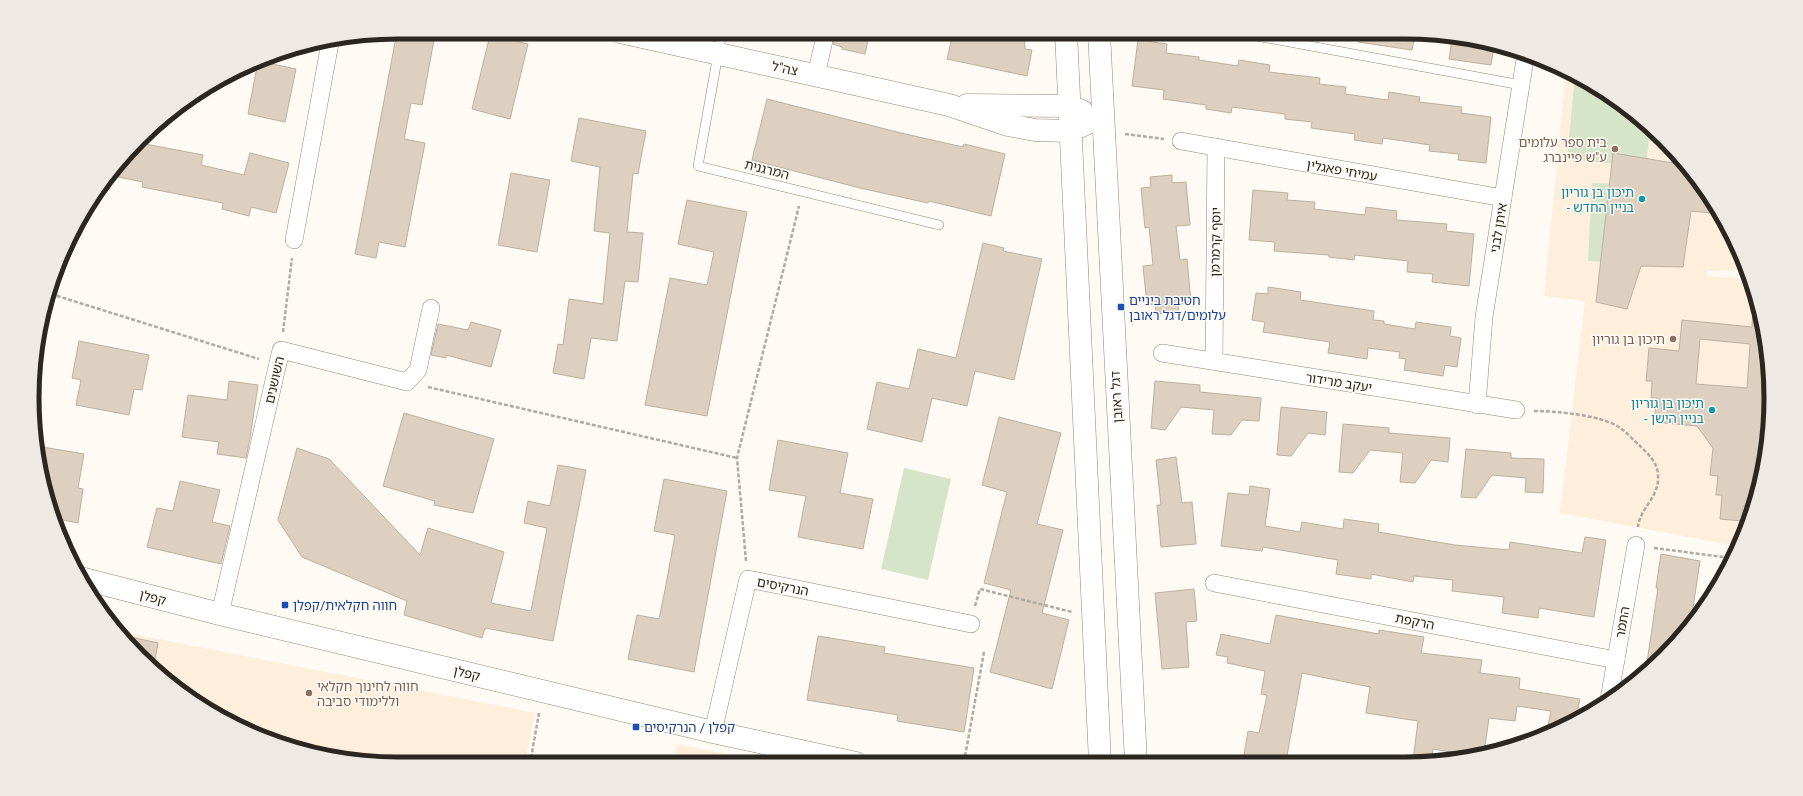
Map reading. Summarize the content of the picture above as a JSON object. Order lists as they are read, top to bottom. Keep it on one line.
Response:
{"streets":{"street":["צה\"ל","עמיחי פאגלין","איתן לבני","יוסף קרמרמן","השושנים","יעקב מרידור","דגל ראובן","הנרקיסים","קפלן","הרקפת","התמר"],"lane":["המרגנית"]},"crossings":[["צה\"ל","המרגנית"],["צה\"ל","דגל ראובן"],["עמיחי פאגלין","איתן לבני"],["עמיחי פאגלין","יוסף קרמרמן"],["איתן לבני","יעקב מרידור"],["יוסף קרמרמן","יעקב מרידור"],["השושנים","קפלן"],["הנרקיסים","קפלן"],["הרקפת","התמר"]],"places":{"other":["בית ספר עלומים ע\"ש פיינברג","תיכון בן גוריון - בניין החדש","תיכון בן גוריון","תיכון בן גוריון - בניין הישן","חווה לחינוך חקלאי וללימודי סביבה"],"transit":["חטיבת ביניים עלומים/דגל ראובן","חווה חקלאית/קפלן","קפלן / הנרקיסים"]}}
